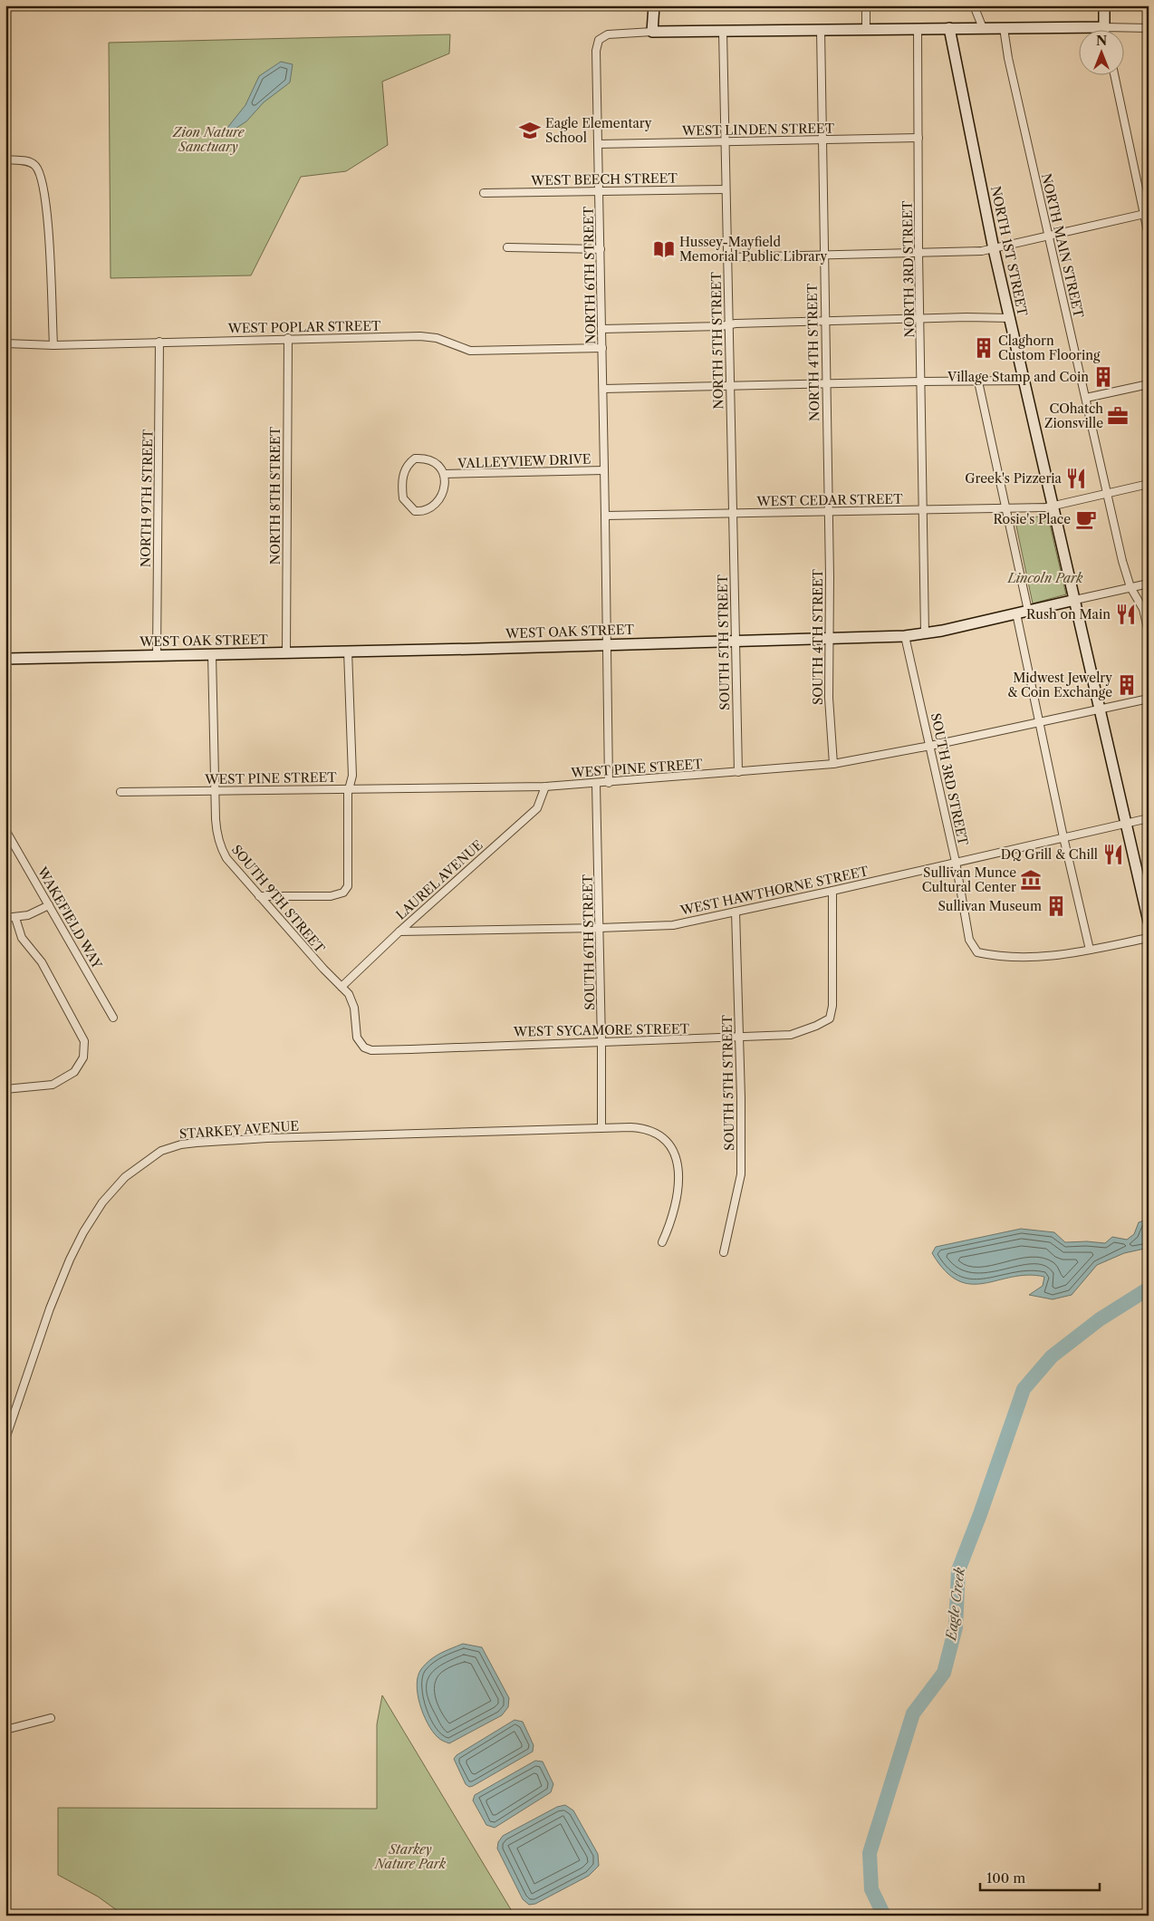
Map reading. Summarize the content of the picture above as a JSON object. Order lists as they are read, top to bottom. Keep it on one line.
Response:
{"streets":{"main road":["NORTH 1ST STREET","WEST OAK STREET"],"street":["WEST LINDEN STREET","WEST BEECH STREET","NORTH MAIN STREET","NORTH 3RD STREET","NORTH 6TH STREET","WEST POPLAR STREET","NORTH 5TH STREET","NORTH 4TH STREET","VALLEYVIEW DRIVE","NORTH 8TH STREET","NORTH 9TH STREET","WEST CEDAR STREET","SOUTH 4TH STREET","SOUTH 5TH STREET","WEST PINE STREET","SOUTH 3RD STREET","LAUREL AVENUE","WEST HAWTHORNE STREET","SOUTH 9TH STREET","WAKEFIELD WAY","SOUTH 6TH STREET","WEST SYCAMORE STREET","STARKEY AVENUE"]},"crossings":[["WEST LINDEN STREET","NORTH 3RD STREET"],["WEST LINDEN STREET","NORTH 6TH STREET"],["WEST LINDEN STREET","NORTH 5TH STREET"],["WEST LINDEN STREET","NORTH 4TH STREET"],["WEST BEECH STREET","NORTH 6TH STREET"],["WEST BEECH STREET","NORTH 5TH STREET"],["NORTH MAIN STREET","WEST CEDAR STREET"],["NORTH MAIN STREET","WEST OAK STREET"],["NORTH 1ST STREET","WEST CEDAR STREET"],["NORTH 1ST STREET","WEST OAK STREET"],["NORTH 1ST STREET","WEST PINE STREET"],["NORTH 1ST STREET","WEST HAWTHORNE STREET"],["NORTH 3RD STREET","WEST CEDAR STREET"],["NORTH 6TH STREET","WEST POPLAR STREET"],["NORTH 6TH STREET","VALLEYVIEW DRIVE"],["NORTH 6TH STREET","WEST CEDAR STREET"],["WEST POPLAR STREET","NORTH 8TH STREET"],["WEST POPLAR STREET","NORTH 9TH STREET"],["NORTH 5TH STREET","WEST CEDAR STREET"],["NORTH 5TH STREET","SOUTH 5TH STREET"],["NORTH 4TH STREET","WEST CEDAR STREET"],["NORTH 4TH STREET","SOUTH 4TH STREET"],["NORTH 8TH STREET","WEST OAK STREET"],["NORTH 9TH STREET","WEST OAK STREET"],["WEST CEDAR STREET","SOUTH 4TH STREET"],["WEST CEDAR STREET","SOUTH 5TH STREET"],["WEST OAK STREET","SOUTH 4TH STREET"],["WEST OAK STREET","SOUTH 5TH STREET"],["WEST OAK STREET","SOUTH 3RD STREET"],["WEST OAK STREET","SOUTH 9TH STREET"],["SOUTH 4TH STREET","WEST PINE STREET"],["SOUTH 5TH STREET","WEST PINE STREET"],["SOUTH 5TH STREET","WEST HAWTHORNE STREET"],["SOUTH 5TH STREET","WEST SYCAMORE STREET"],["WEST PINE STREET","SOUTH 3RD STREET"],["WEST PINE STREET","LAUREL AVENUE"],["WEST PINE STREET","SOUTH 9TH STREET"],["WEST PINE STREET","SOUTH 6TH STREET"],["SOUTH 3RD STREET","WEST HAWTHORNE STREET"],["LAUREL AVENUE","WEST HAWTHORNE STREET"],["LAUREL AVENUE","SOUTH 9TH STREET"],["WEST HAWTHORNE STREET","SOUTH 6TH STREET"],["WEST HAWTHORNE STREET","WEST SYCAMORE STREET"],["SOUTH 9TH STREET","WEST SYCAMORE STREET"],["SOUTH 6TH STREET","WEST SYCAMORE STREET"],["SOUTH 6TH STREET","STARKEY AVENUE"]],"water":["Eagle Creek"],"parks":["Zion Nature Sanctuary","Lincoln Park","Starkey Nature Park"],"places":{"school or university":["Eagle Elementary School"],"library":["Hussey-Mayfield Memorial Public Library"],"building":["Claghorn Custom Flooring","Village Stamp and Coin","Midwest Jewelry & Coin Exchange","Sullivan Museum"],"office":["COhatch Zionsville"],"restaurant":["Greek's Pizzeria","Rush on Main","DQ Grill & Chill"],"cafe":["Rosie's Place"],"museum":["Sullivan Munce Cultural Center"]},"scale_bar":"100 m","north":"top"}
